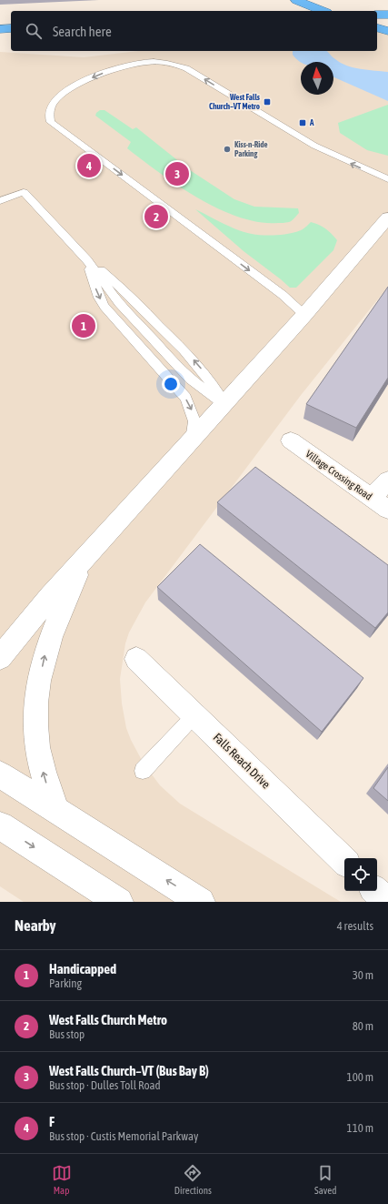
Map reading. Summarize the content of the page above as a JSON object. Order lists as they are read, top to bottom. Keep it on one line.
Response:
{"streets":{"street":["Village Crossing Road","Falls Reach Drive"]},"places":{"transit":["West Falls Church–VT Metro","A"],"other":["Kiss-n-Ride Parking"]},"north":"top","page":{"search":"Search here","pins":["4","3","2","1"],"heading":["Nearby","4 results"],"list":[{"mark":"1","name":"Handicapped","note":"Parking","value":"30 m"},{"mark":"2","name":"West Falls Church Metro","note":"Bus stop","value":"80 m"},{"mark":"3","name":"West Falls Church–VT (Bus Bay B)","note":"Bus stop · Dulles Toll Road","value":"100 m"},{"mark":"4","name":"F","note":"Bus stop · Custis Memorial Parkway","value":"110 m"}],"nav":["Map","Directions","Saved"]}}
